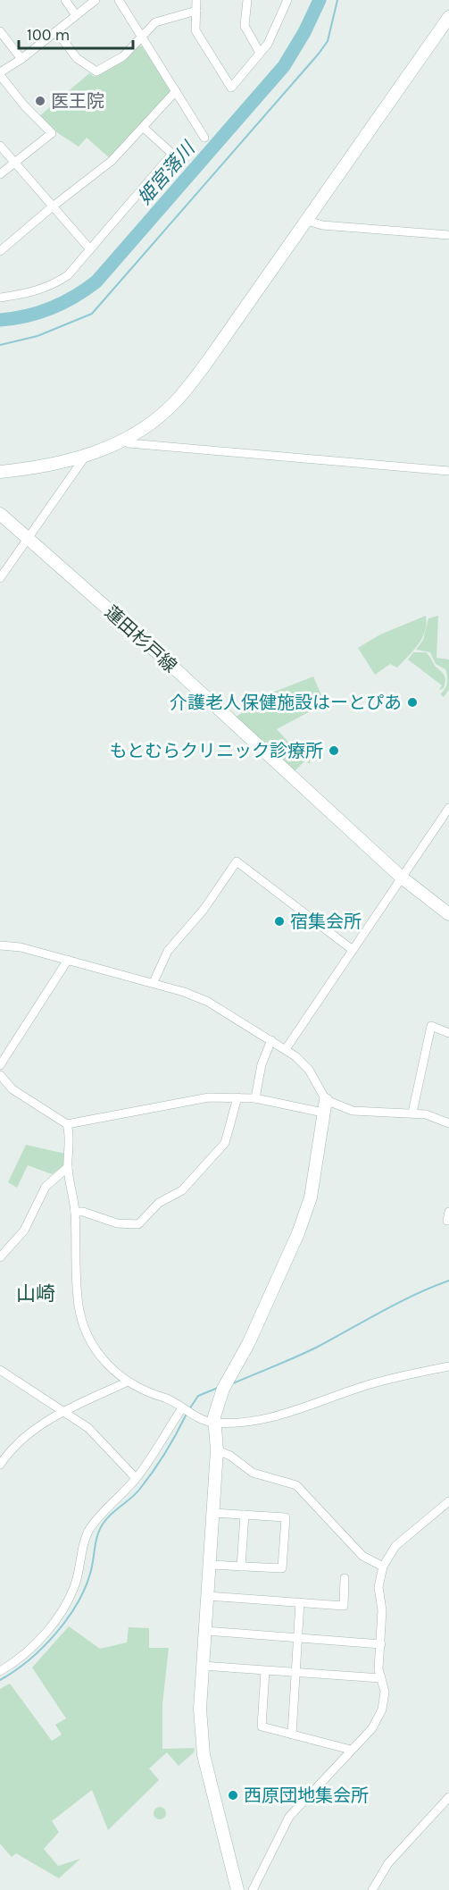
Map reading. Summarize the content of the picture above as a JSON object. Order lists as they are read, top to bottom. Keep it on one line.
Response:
{"streets":{"street":["蓮田杉戸線"]},"districts":["山崎"],"water":["姫宮落川"],"places":["医王院","介護老人保健施設はーとぴあ","もとむらクリニック診療所","宿集会所","西原団地集会所"],"scale_bar":"100 m"}
